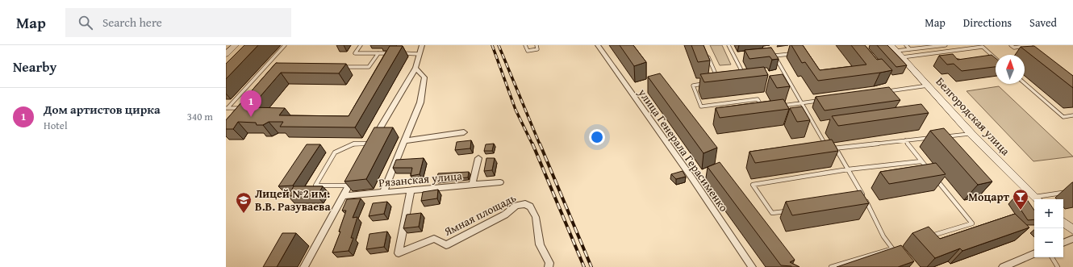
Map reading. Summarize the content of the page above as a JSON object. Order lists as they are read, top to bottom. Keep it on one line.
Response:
{"streets":{"main road":["Белгородская улица"],"street":["улица Генерала Герасименко","Рязанская улица","Ямная площадь"]},"crossings":[["Рязанская улица","Ямная площадь"]],"places":{"bar":["Моцарт"],"school or university":["Лицей №2 им. В.В. Разуваева"]},"north":"top","page":{"header":"Map","search":"Search here","nav":["Map","Directions","Saved"],"heading":"Nearby","list":[{"mark":"1","name":"Дом артистов цирка","note":"Hotel","value":"340 m"}],"pins":"1","map_buttons":["+","−"]}}
